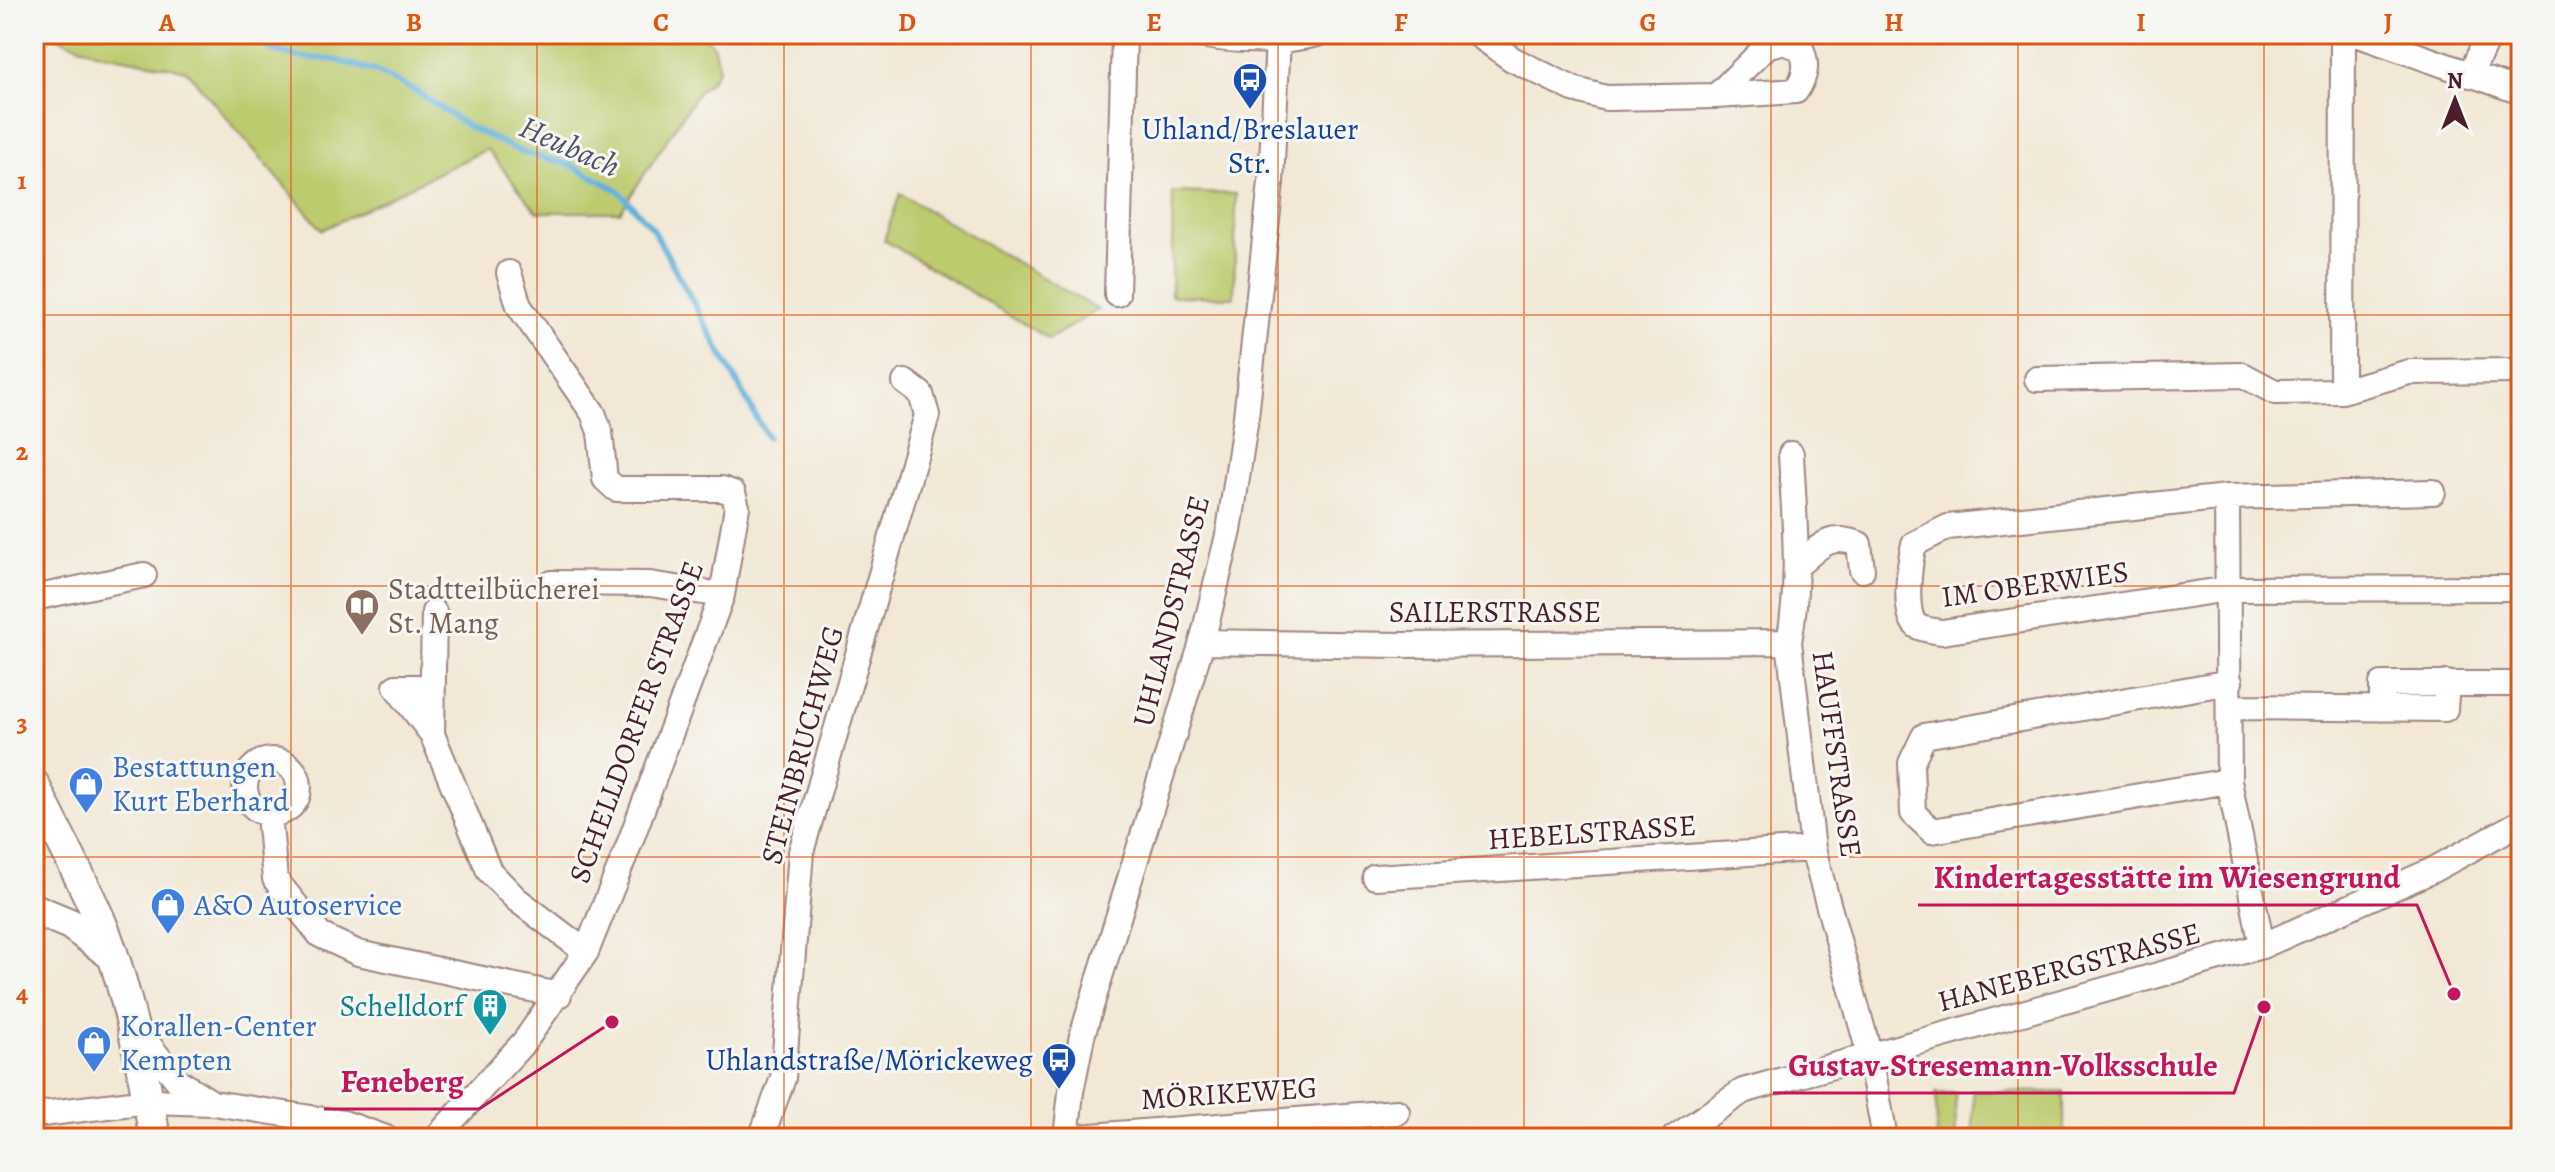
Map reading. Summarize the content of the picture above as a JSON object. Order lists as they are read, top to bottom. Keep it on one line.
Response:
{"streets":{"street":["IM OBERWIES","UHLANDSTRASSE","SAILERSTRASSE","SCHELLDORFER STRASSE","STEINBRUCHWEG","HAUFFSTRASSE","HEBELSTRASSE","HANEBERGSTRASSE","MÖRIKEWEG"]},"crossings":[["UHLANDSTRASSE","SAILERSTRASSE"],["UHLANDSTRASSE","MÖRIKEWEG"],["SAILERSTRASSE","HAUFFSTRASSE"],["HAUFFSTRASSE","HEBELSTRASSE"],["HAUFFSTRASSE","HANEBERGSTRASSE"]],"water":["Heubach"],"places":{"bus stop":["Uhland/Breslauer Str.","Uhlandstraße/Mörickeweg"],"library":["Stadtteilbücherei St. Mang"],"shop":["Bestattungen Kurt Eberhard","A&O Autoservice","Korallen-Center Kempten"],"other":["Kindertagesstätte im Wiesengrund","Gustav-Stresemann-Volksschule","Feneberg"],"building":["Schelldorf"]},"north":"top","grid":{"columns":["A","B","C","D","E","F","G","H","I","J"],"rows":["1","2","3","4"]}}
